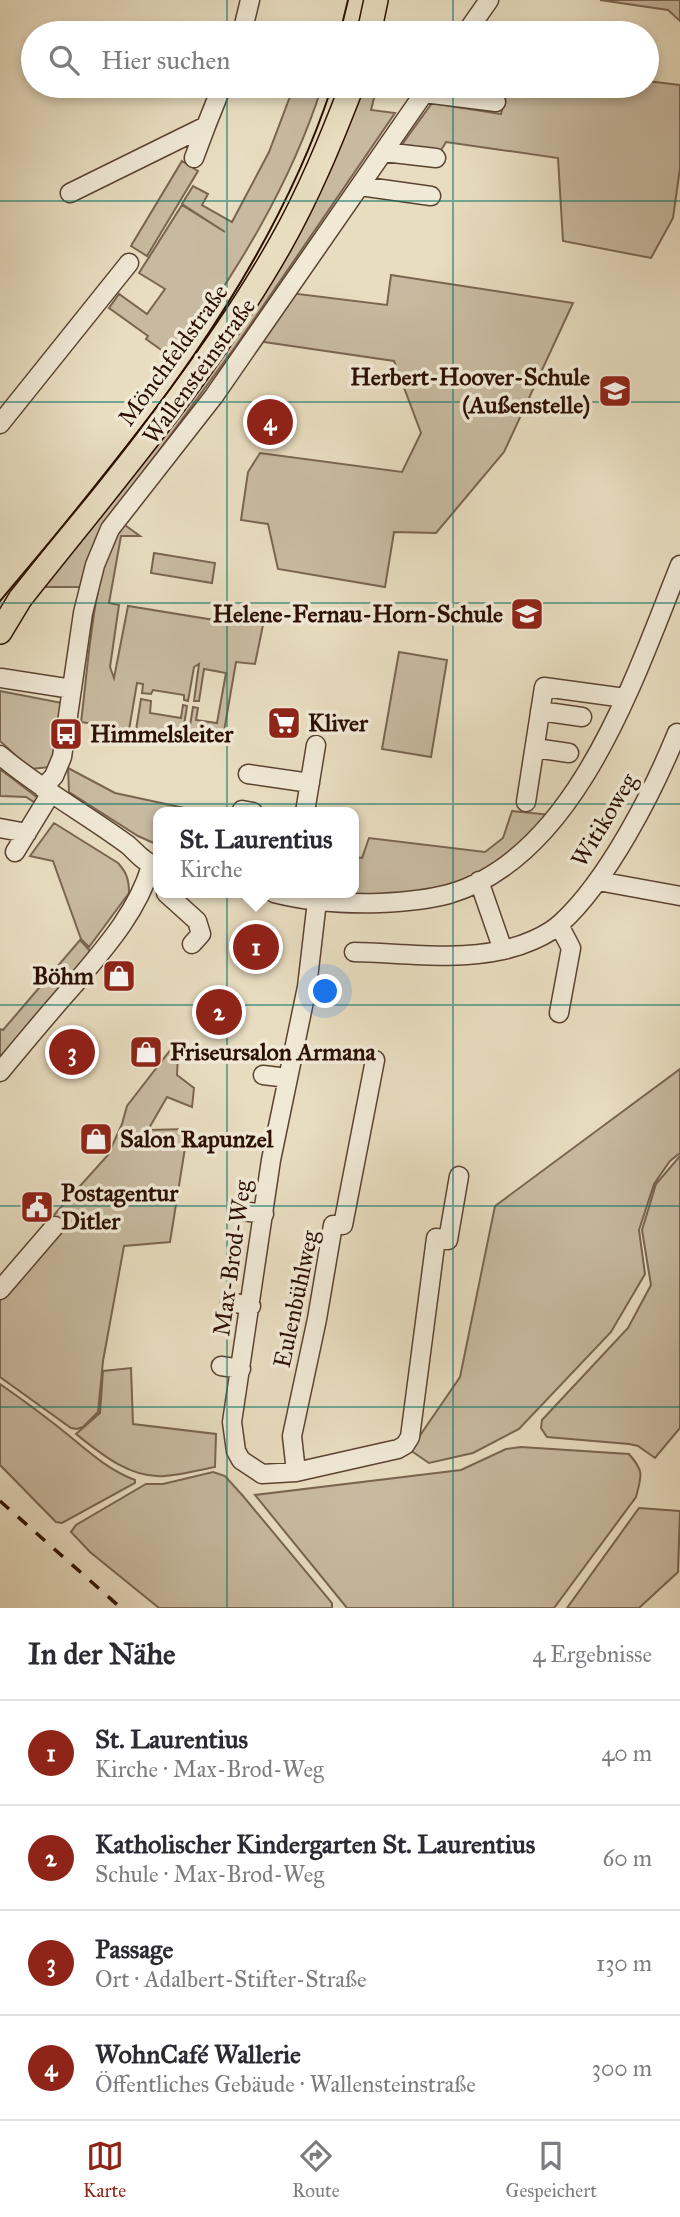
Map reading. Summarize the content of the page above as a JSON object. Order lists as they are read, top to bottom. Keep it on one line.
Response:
{"streets":{"main road":["Mönchfeldstraße"],"street":["Wallensteinstraße","Witikoweg","Max-Brod-Weg","Eulenbühlweg"]},"crossings":[["Max-Brod-Weg","Eulenbühlweg"]],"places":{"school or university":["Herbert-Hoover-Schule (Außenstelle)","Helene-Fernau-Horn-Schule"],"supermarket":["Kliver"],"bus stop":["Himmelsleiter"],"shop":["Böhm","Friseursalon Armana","Salon Rapunzel"],"public building":["Postagentur Ditler"]},"page":{"search":"Hier suchen","pins":["4","1","2","3"],"popup":["St. Laurentius","Kirche"],"heading":["In der Nähe","4 Ergebnisse"],"list":[{"mark":"1","name":"St. Laurentius","note":"Kirche · Max-Brod-Weg","value":"40 m"},{"mark":"2","name":"Katholischer Kindergarten St. Laurentius","note":"Schule · Max-Brod-Weg","value":"60 m"},{"mark":"3","name":"Passage","note":"Ort · Adalbert-Stifter-Straße","value":"130 m"},{"mark":"4","name":"WohnCafé Wallerie","note":"Öffentliches Gebäude · Wallensteinstraße","value":"300 m"}],"nav":["Karte","Route","Gespeichert"]}}
